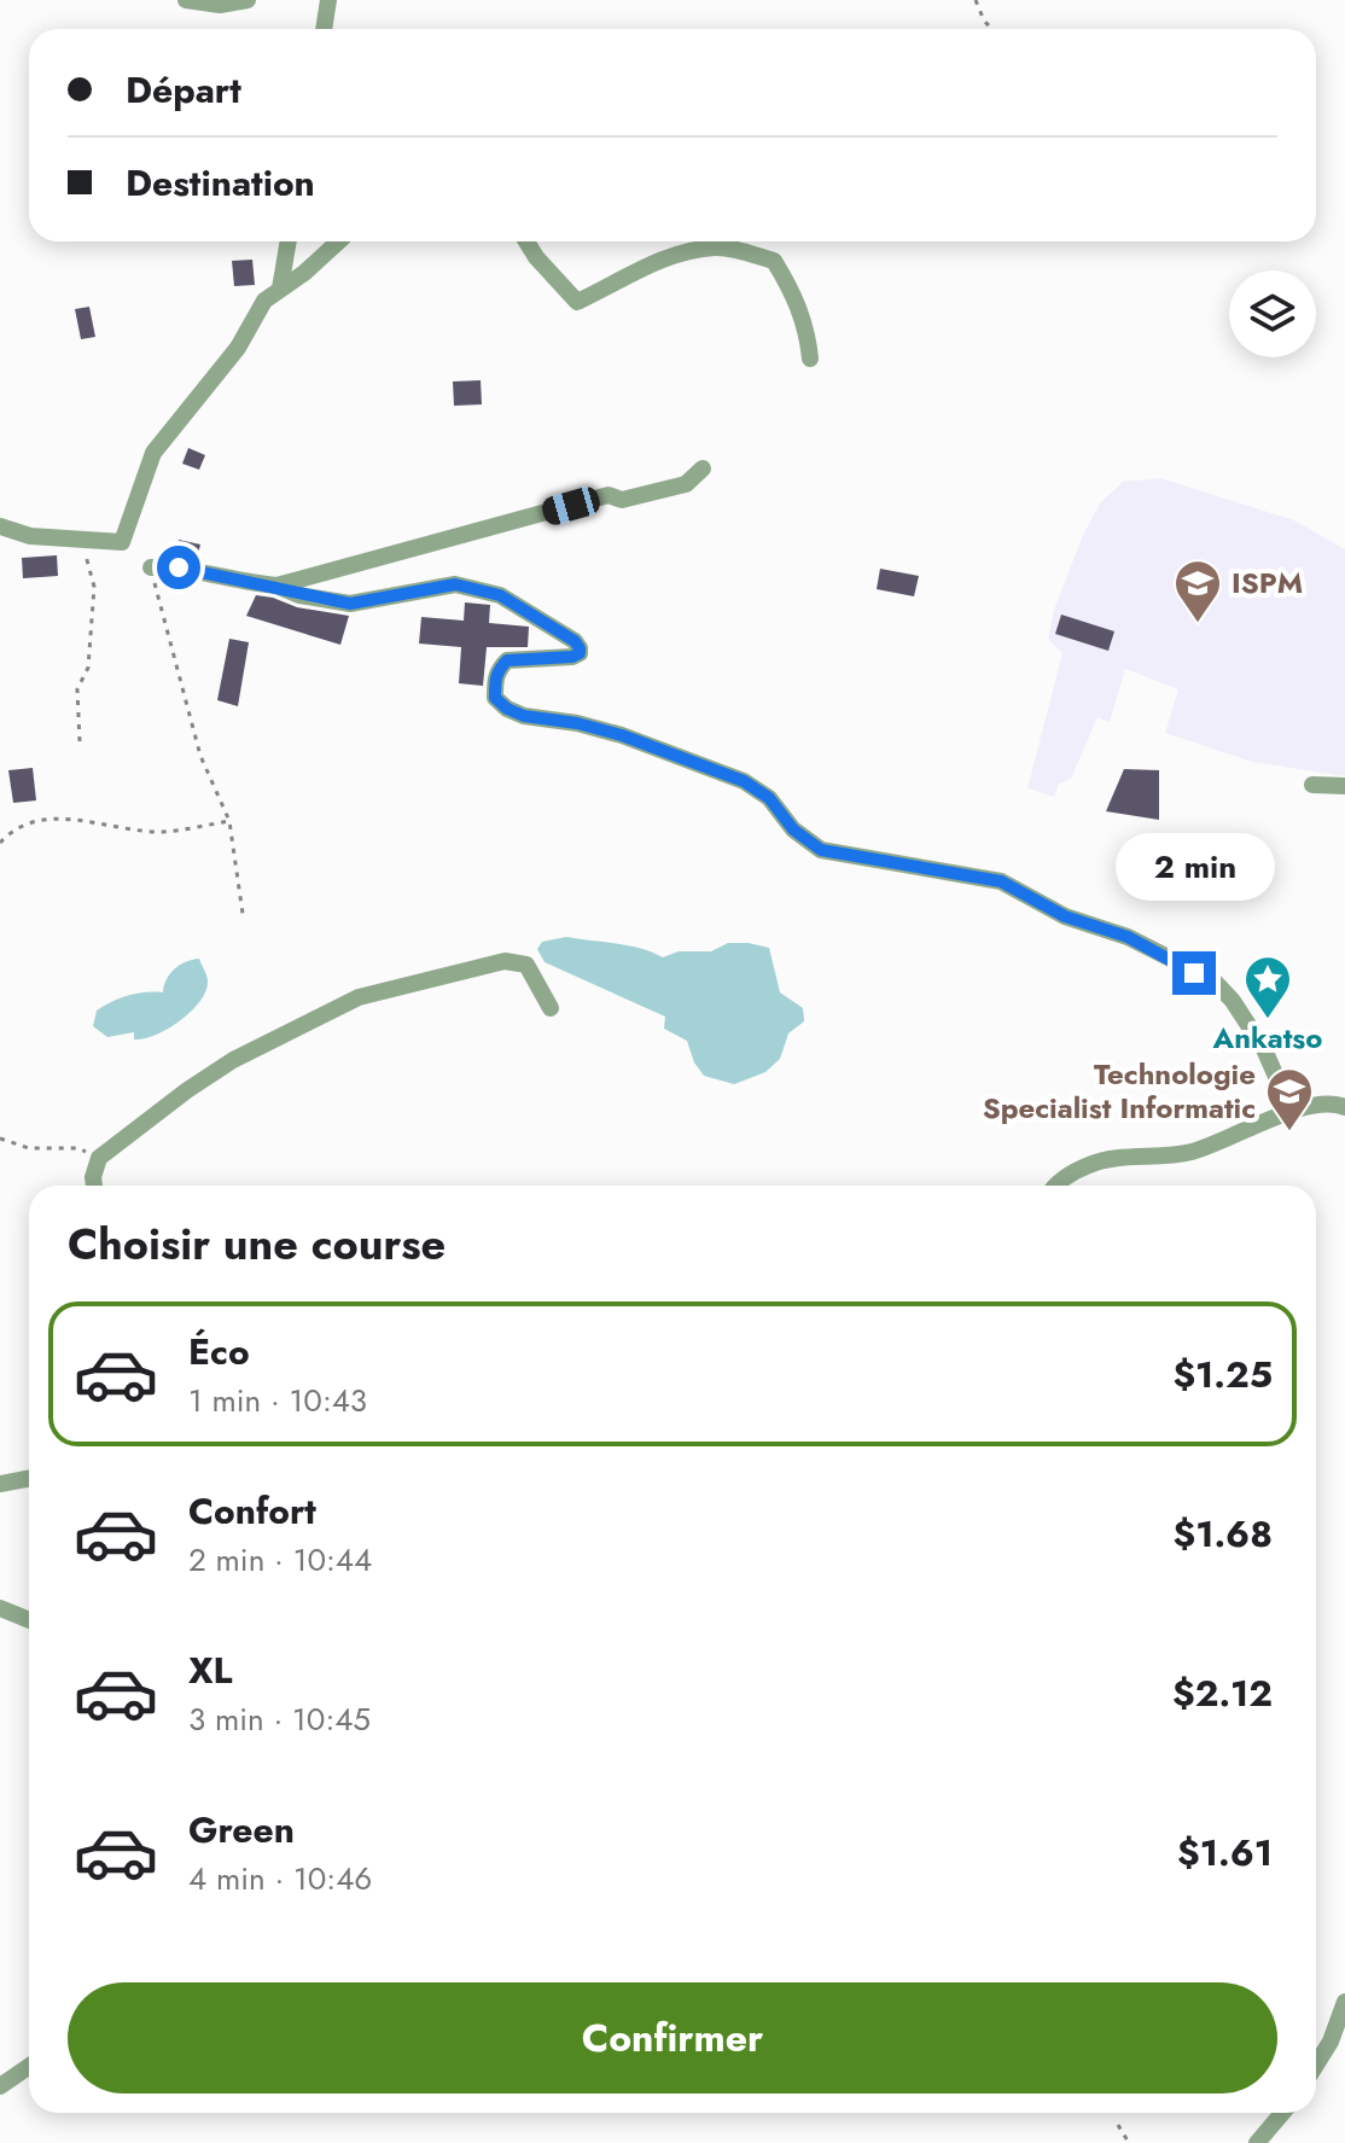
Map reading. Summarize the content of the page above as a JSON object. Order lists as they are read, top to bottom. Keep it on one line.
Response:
{"places":{"school or university":["ISPM","Technologie Specialist Informatic"],"place":["Ankatso"]},"page":{"banner":["Départ","Destination"],"bubble":"2 min","heading":"Choisir une course","list":[{"name":"Éco","note":"1 min · 10:43","value":"$1.25"},{"name":"Confort","note":"2 min · 10:44","value":"$1.68"},{"name":"XL","note":"3 min · 10:45","value":"$2.12"},{"name":"Green","note":"4 min · 10:46","value":"$1.61"}],"buttons":"Confirmer"}}
